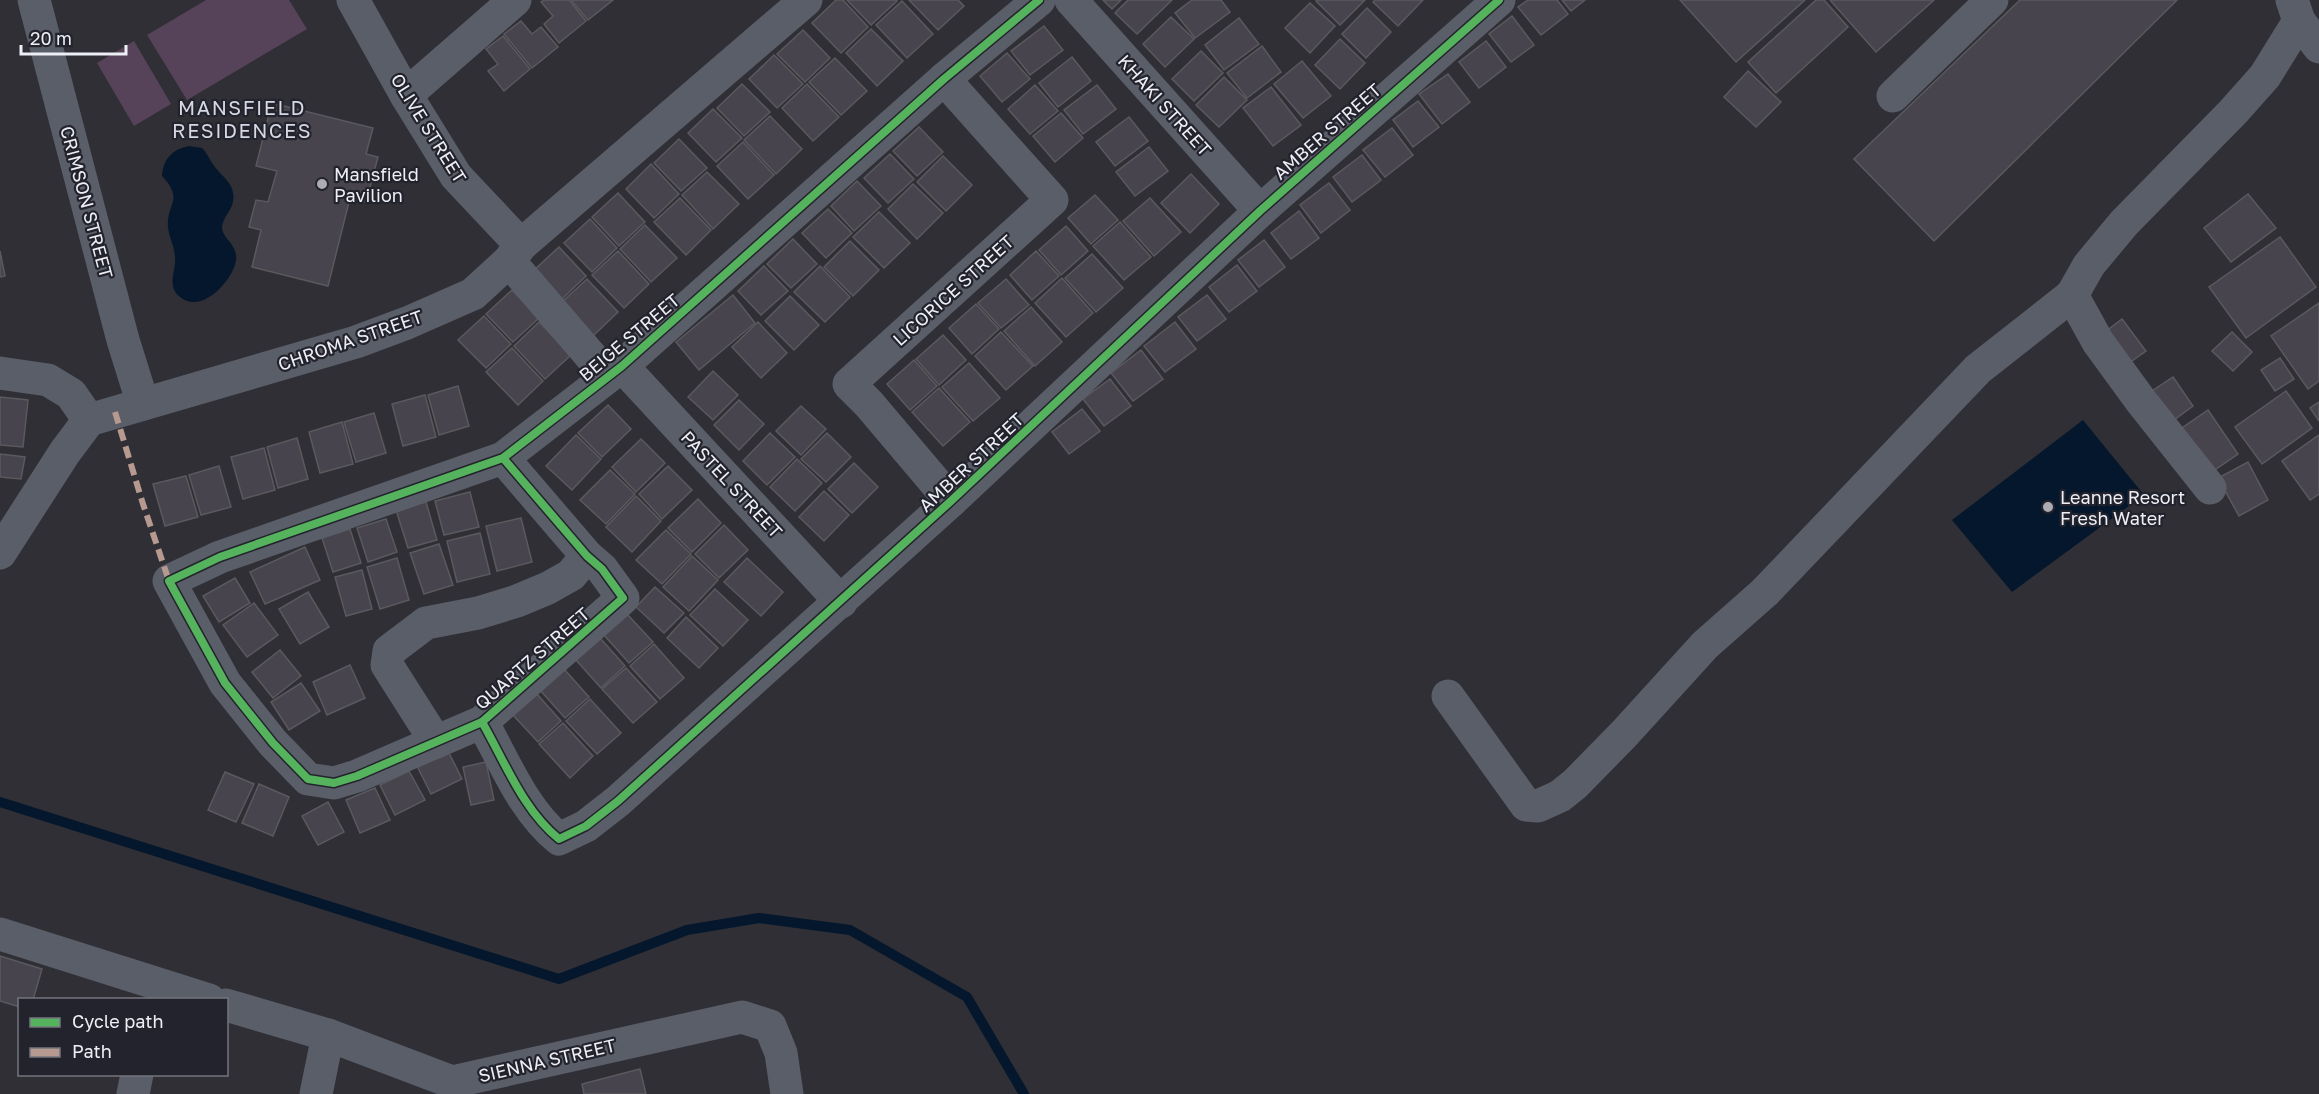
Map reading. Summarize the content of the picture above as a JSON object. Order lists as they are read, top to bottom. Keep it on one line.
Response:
{"streets":{"street":["KHAKI STREET","OLIVE STREET","AMBER STREET","CRIMSON STREET","LICORICE STREET","BEIGE STREET","CHROMA STREET","PASTEL STREET","QUARTZ STREET","SIENNA STREET"]},"crossings":[["KHAKI STREET","AMBER STREET"],["OLIVE STREET","BEIGE STREET"],["OLIVE STREET","CHROMA STREET"],["OLIVE STREET","PASTEL STREET"],["AMBER STREET","LICORICE STREET"],["AMBER STREET","PASTEL STREET"],["AMBER STREET","QUARTZ STREET"],["CRIMSON STREET","CHROMA STREET"],["LICORICE STREET","BEIGE STREET"],["BEIGE STREET","PASTEL STREET"],["BEIGE STREET","QUARTZ STREET"]],"districts":["MANSFIELD RESIDENCES"],"places":["Mansfield Pavilion","Leanne Resort Fresh Water"],"legend":["Cycle path","Path"],"scale_bar":"20 m"}
